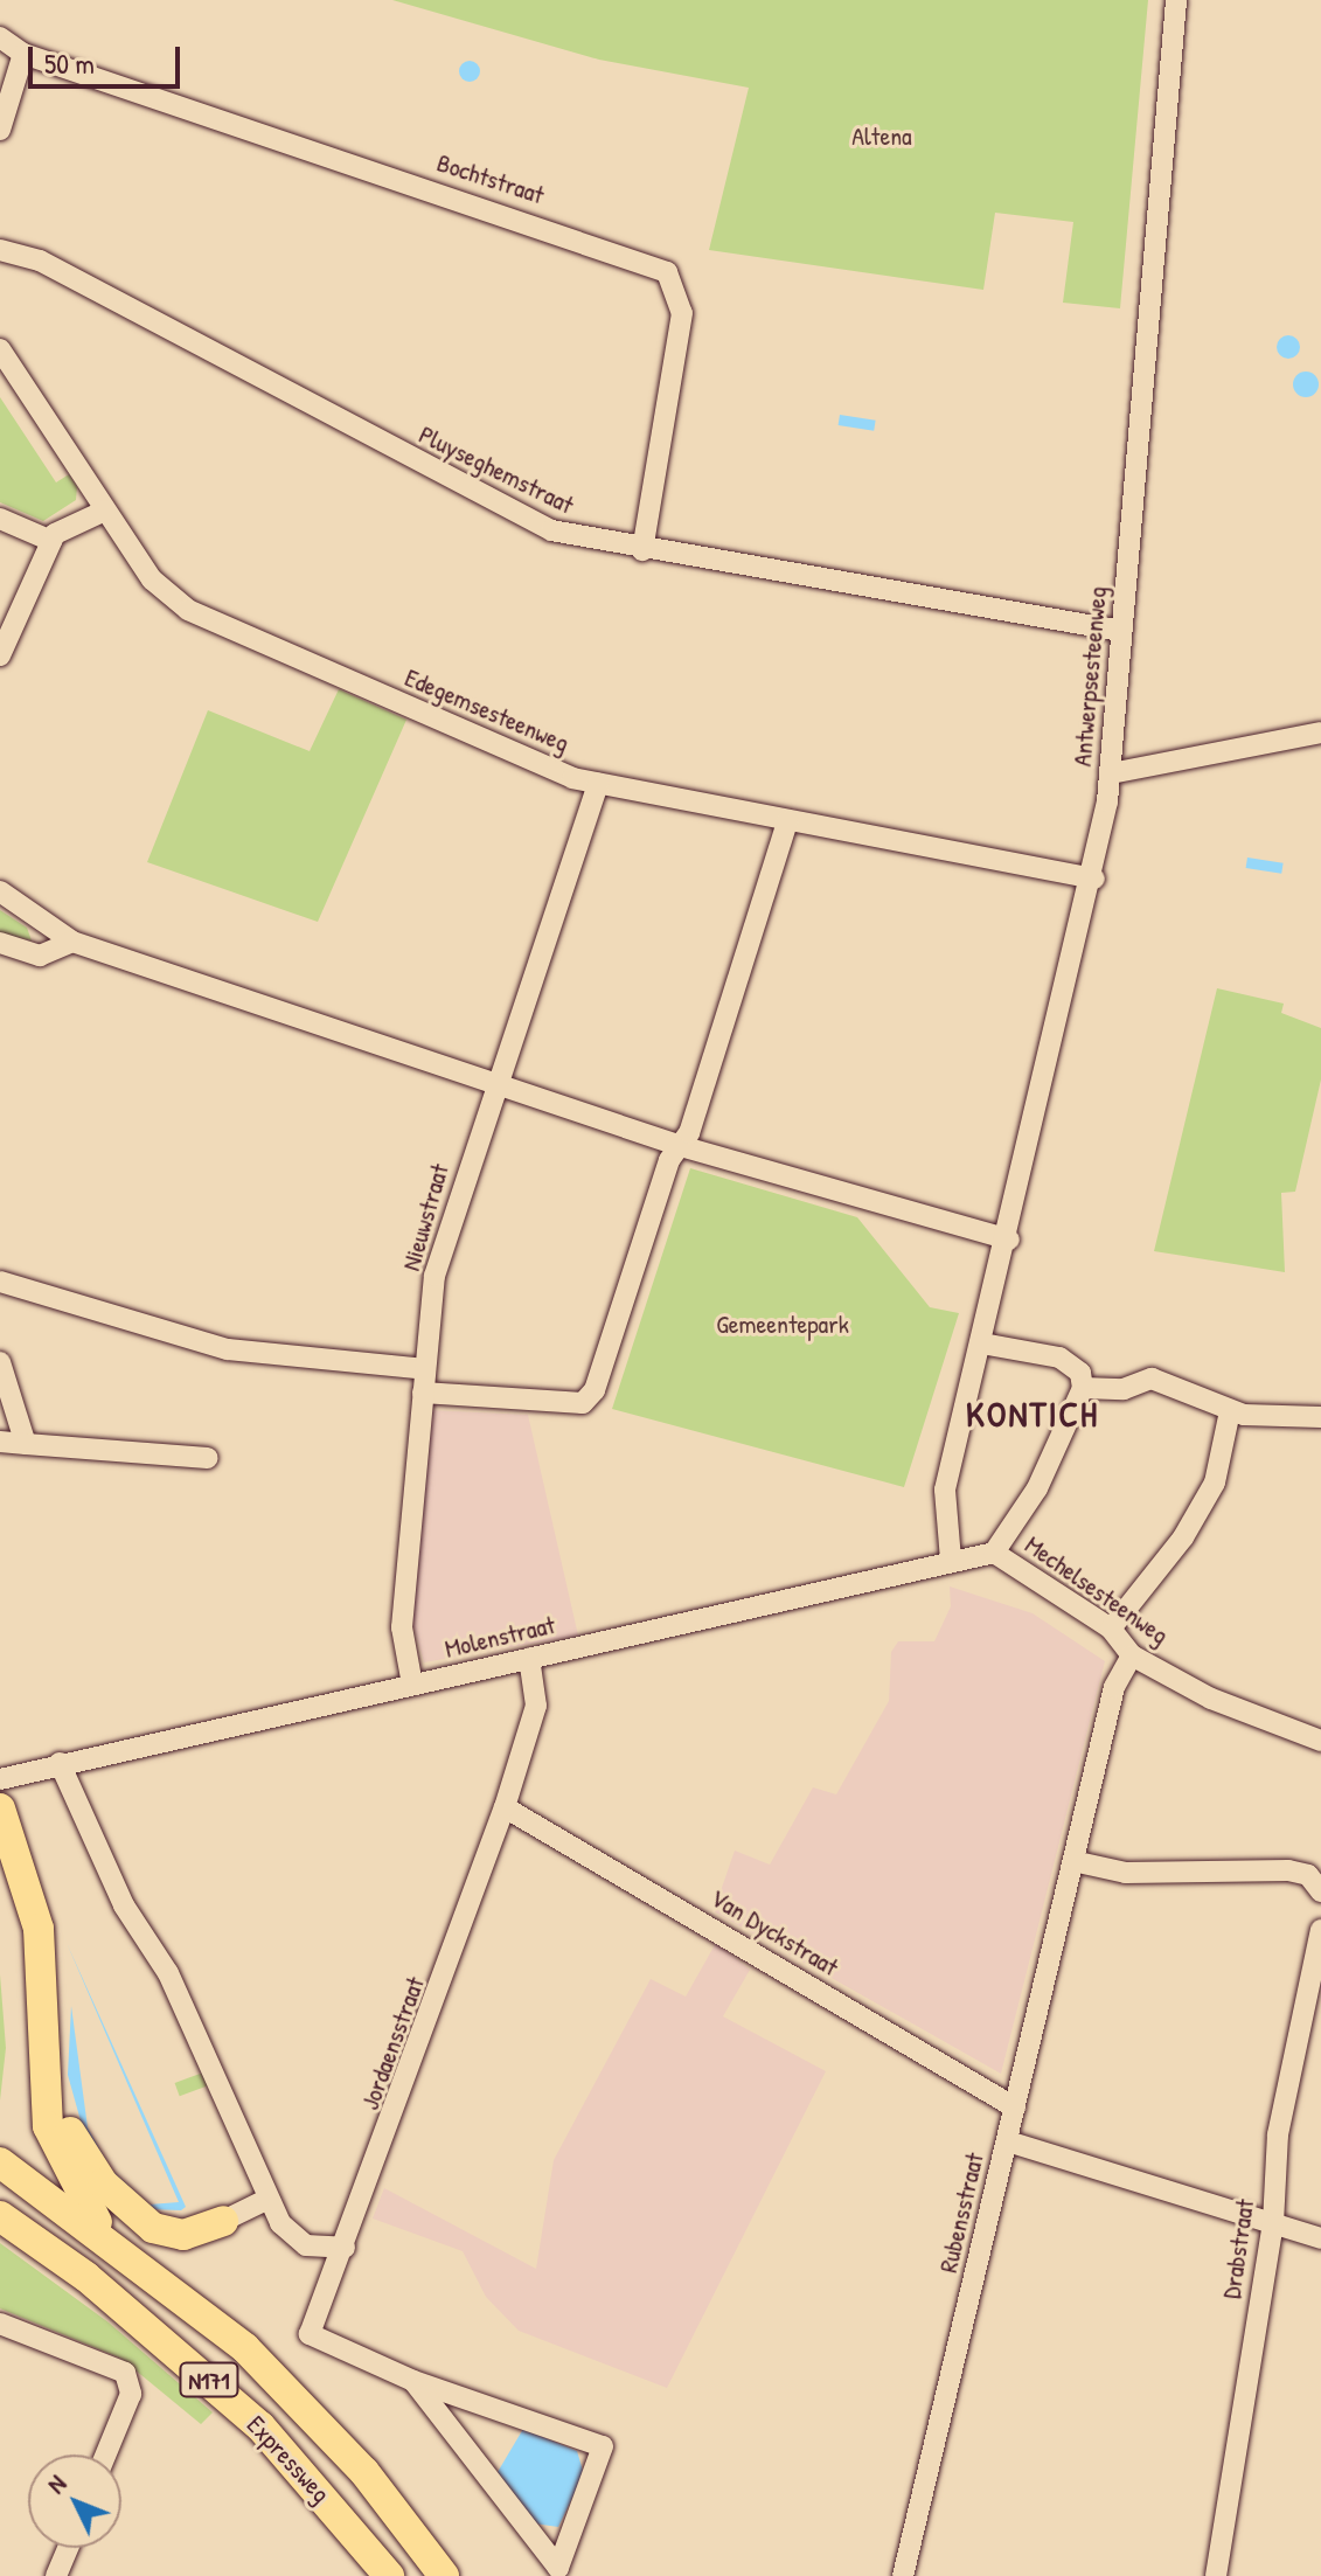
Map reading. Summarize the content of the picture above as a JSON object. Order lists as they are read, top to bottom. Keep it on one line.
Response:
{"streets":{"highway":["N171","Expressweg"],"street":["Bochtstraat","Pluyseghemstraat","Antwerpsesteenweg","Edegemsesteenweg","Nieuwstraat","Mechelsesteenweg","Molenstraat","Van Dyckstraat","Jordaensstraat","Rubensstraat","Drabstraat"]},"crossings":[["Bochtstraat","Pluyseghemstraat"],["Pluyseghemstraat","Antwerpsesteenweg"],["Antwerpsesteenweg","Edegemsesteenweg"],["Antwerpsesteenweg","Molenstraat"],["Edegemsesteenweg","Nieuwstraat"],["Nieuwstraat","Molenstraat"],["Mechelsesteenweg","Molenstraat"],["Mechelsesteenweg","Rubensstraat"],["Molenstraat","Jordaensstraat"],["Van Dyckstraat","Jordaensstraat"],["Van Dyckstraat","Rubensstraat"],["N171","Expressweg"]],"districts":["KONTICH"],"parks":["Altena","Gemeentepark"],"scale_bar":"50 m","north":"top left"}
